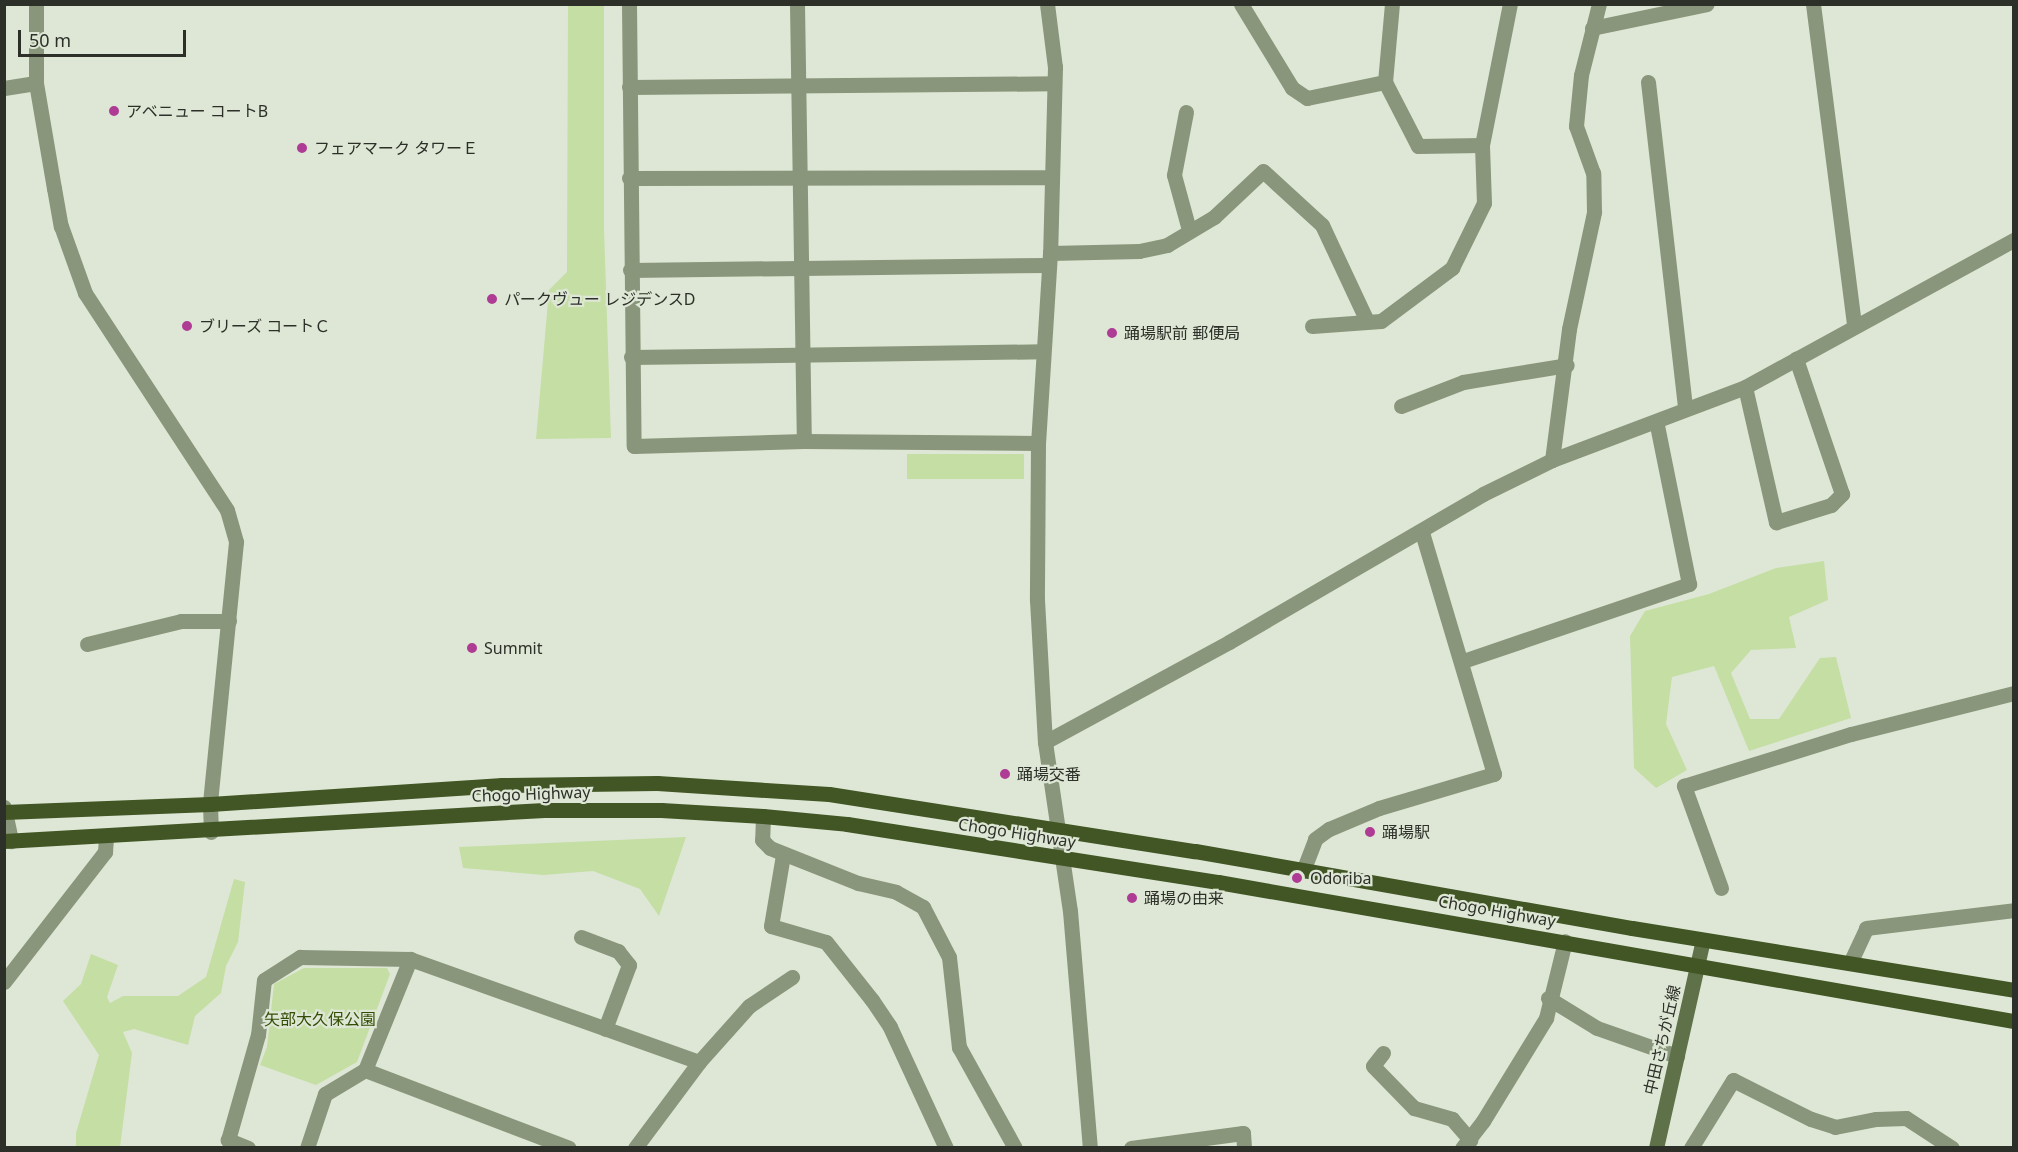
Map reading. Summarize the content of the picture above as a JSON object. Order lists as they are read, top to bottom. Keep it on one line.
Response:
{"streets":{"main road":["Chogo Highway"],"street":["中田さちが丘線"]},"crossings":[["Chogo Highway","中田さちが丘線"]],"parks":["矢部大久保公園"],"places":["アベニュー コートB","フェアマーク タワーＥ","パークヴュー レジデンスD","ブリーズ コートＣ","踊場駅前 郵便局","Summit","踊場交番","踊場駅","Odoriba","踊場の由来"],"scale_bar":"50 m"}
